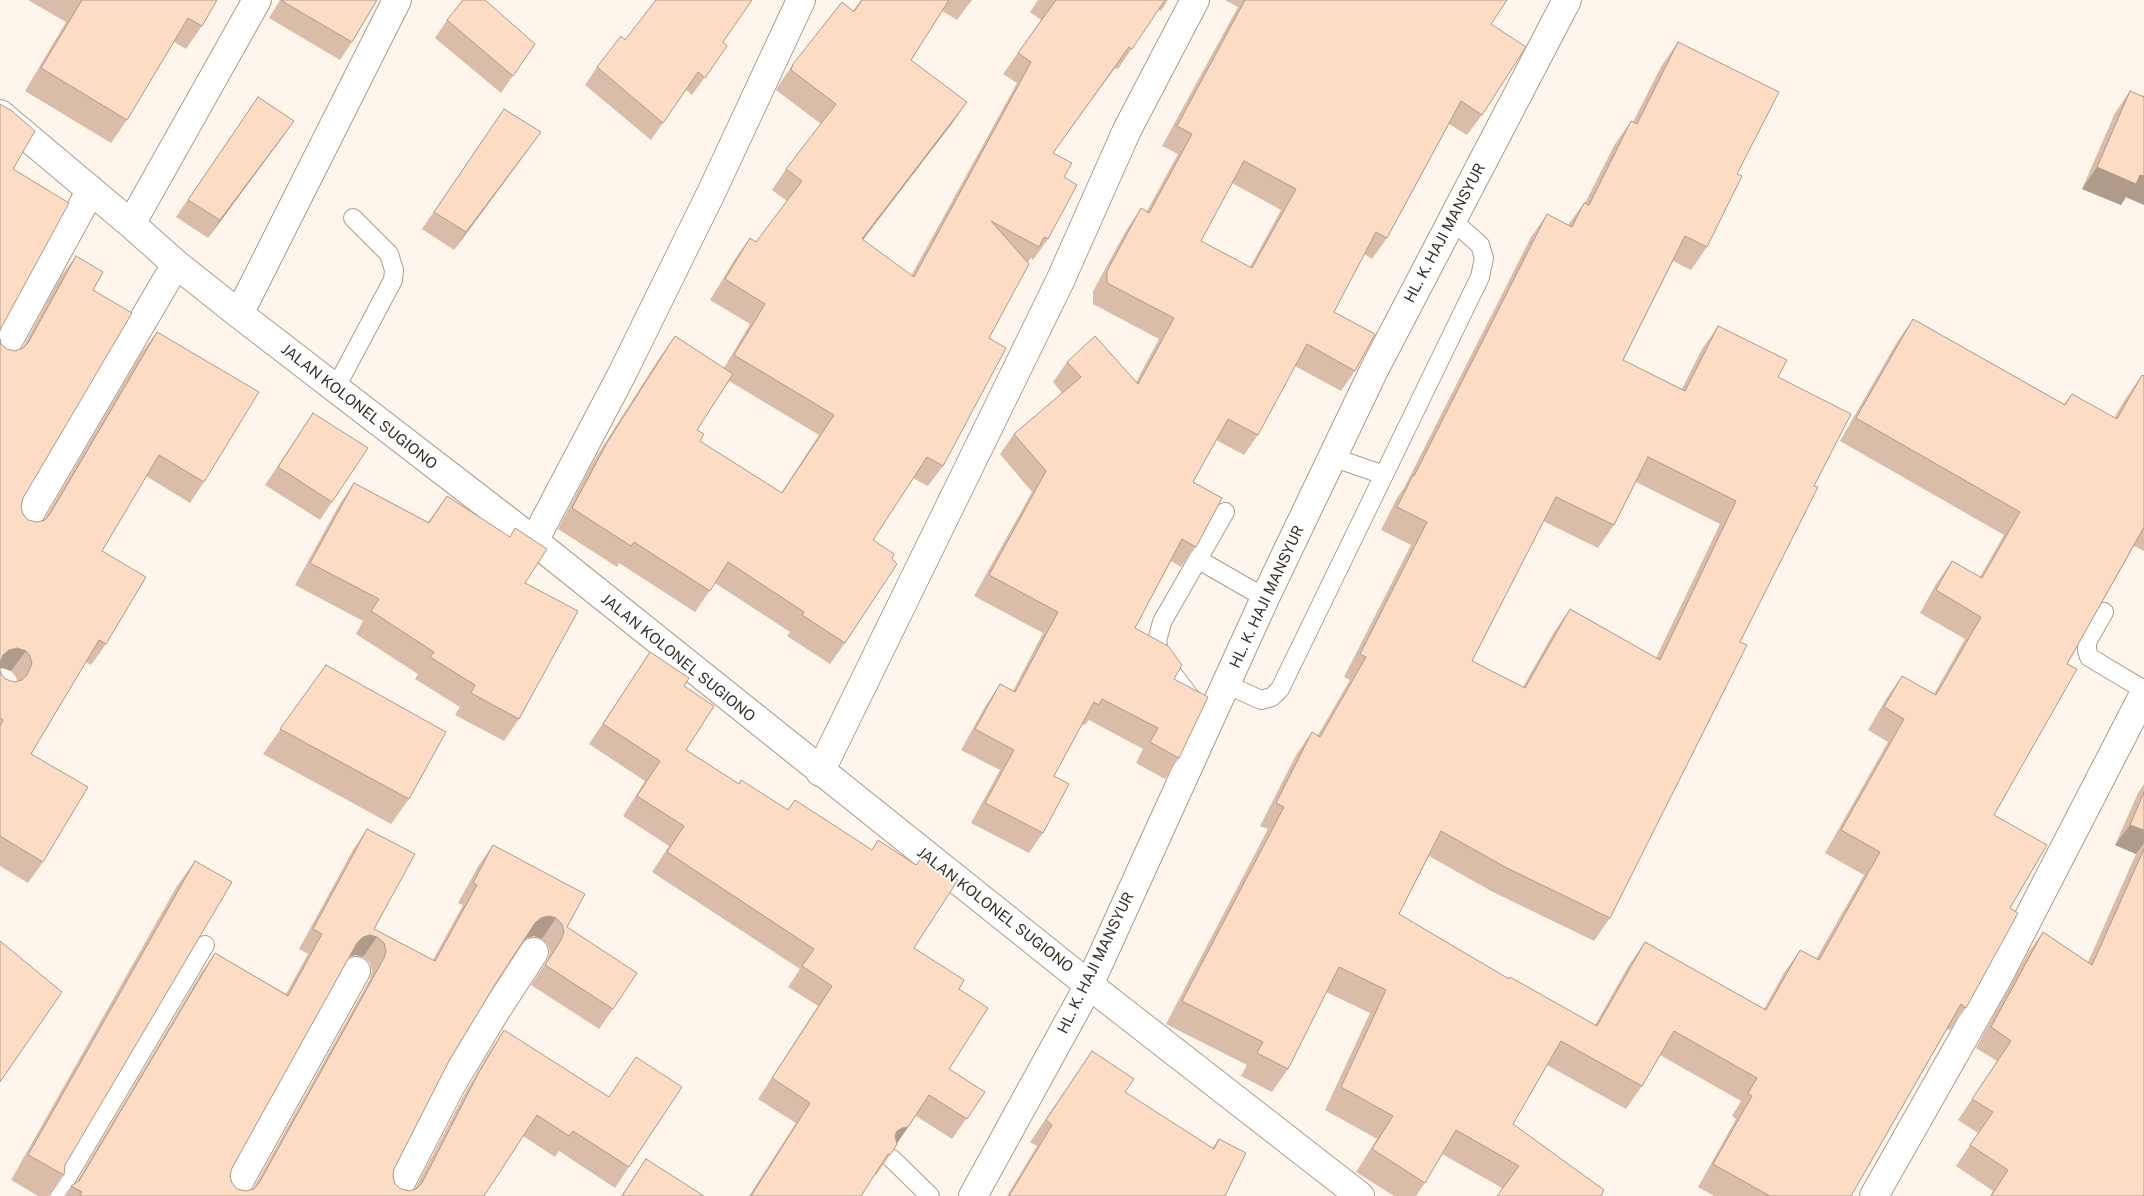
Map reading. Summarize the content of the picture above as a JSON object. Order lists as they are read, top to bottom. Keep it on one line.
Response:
{"streets":{"street":["HL. K. HAJI MANSYUR","JALAN KOLONEL SUGIONO"]},"crossings":[["HL. K. HAJI MANSYUR","JALAN KOLONEL SUGIONO"]]}
